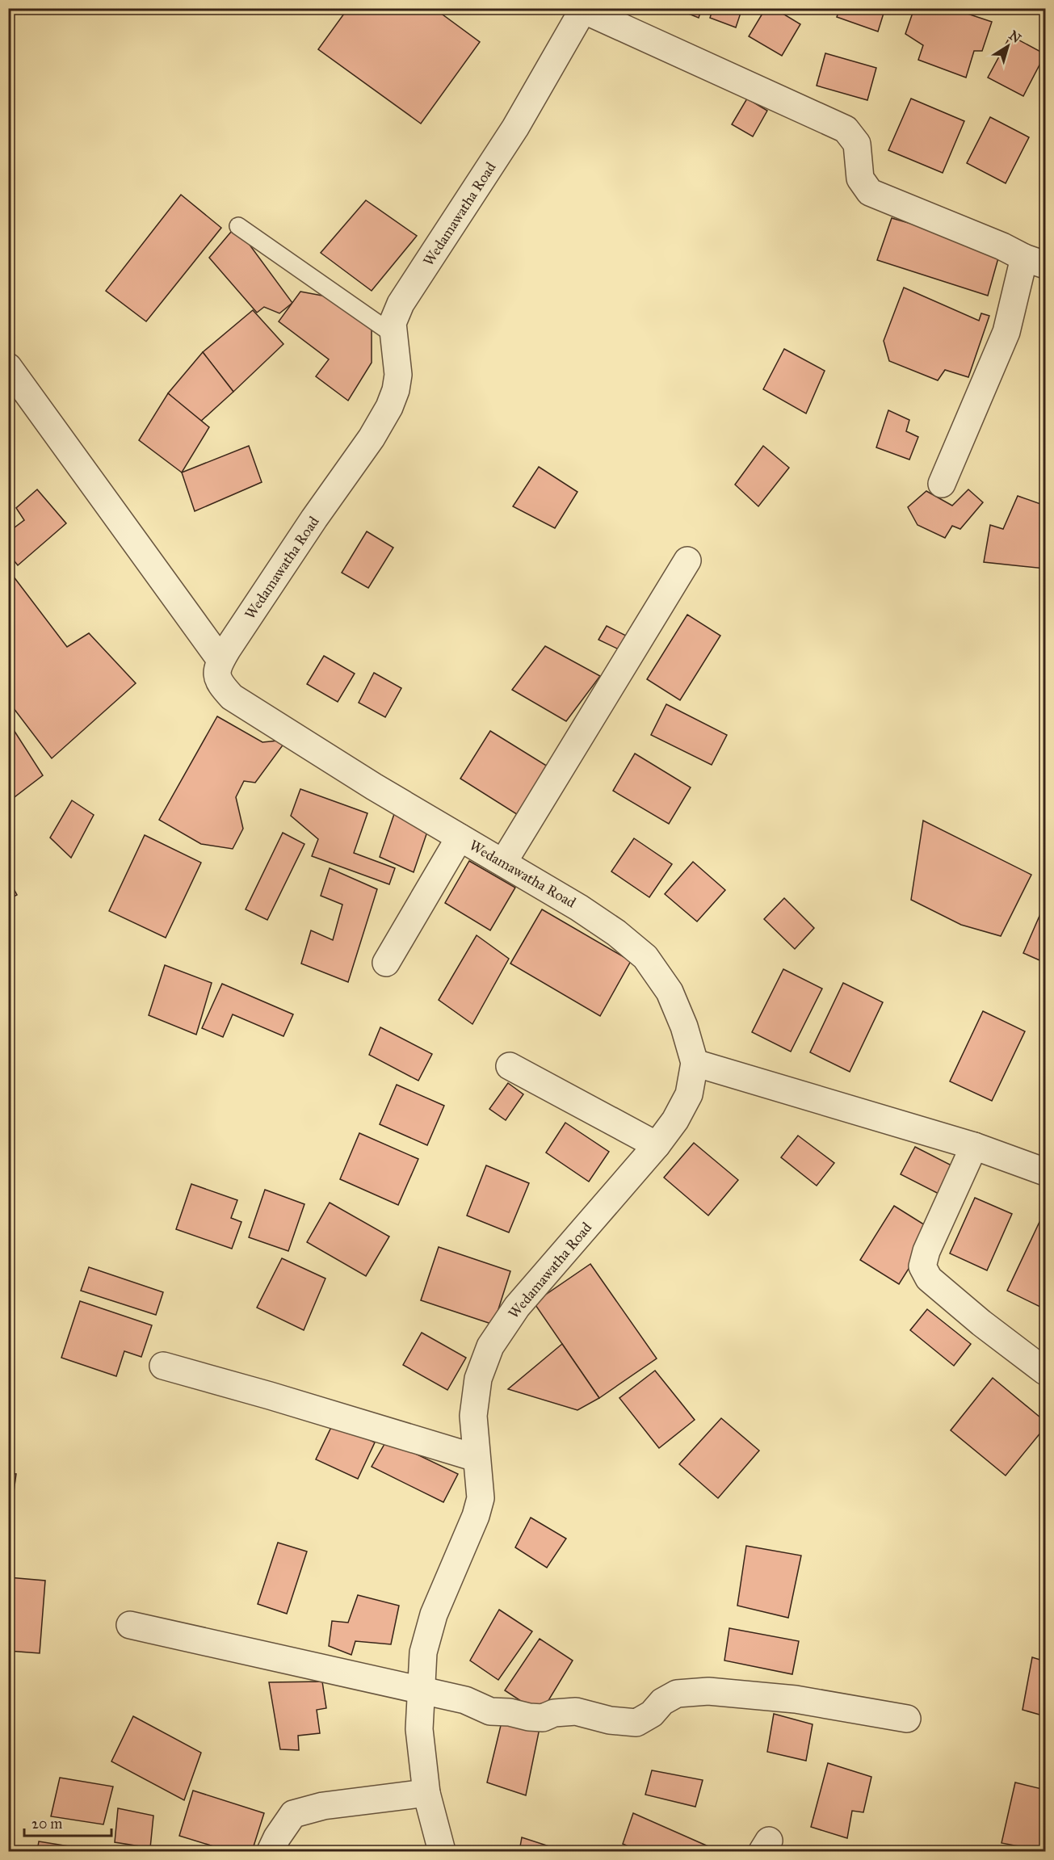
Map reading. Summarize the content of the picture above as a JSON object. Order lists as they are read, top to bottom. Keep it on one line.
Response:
{"streets":{"street":["Wedamawatha Road"]},"scale_bar":"20 m","north":"top right"}
